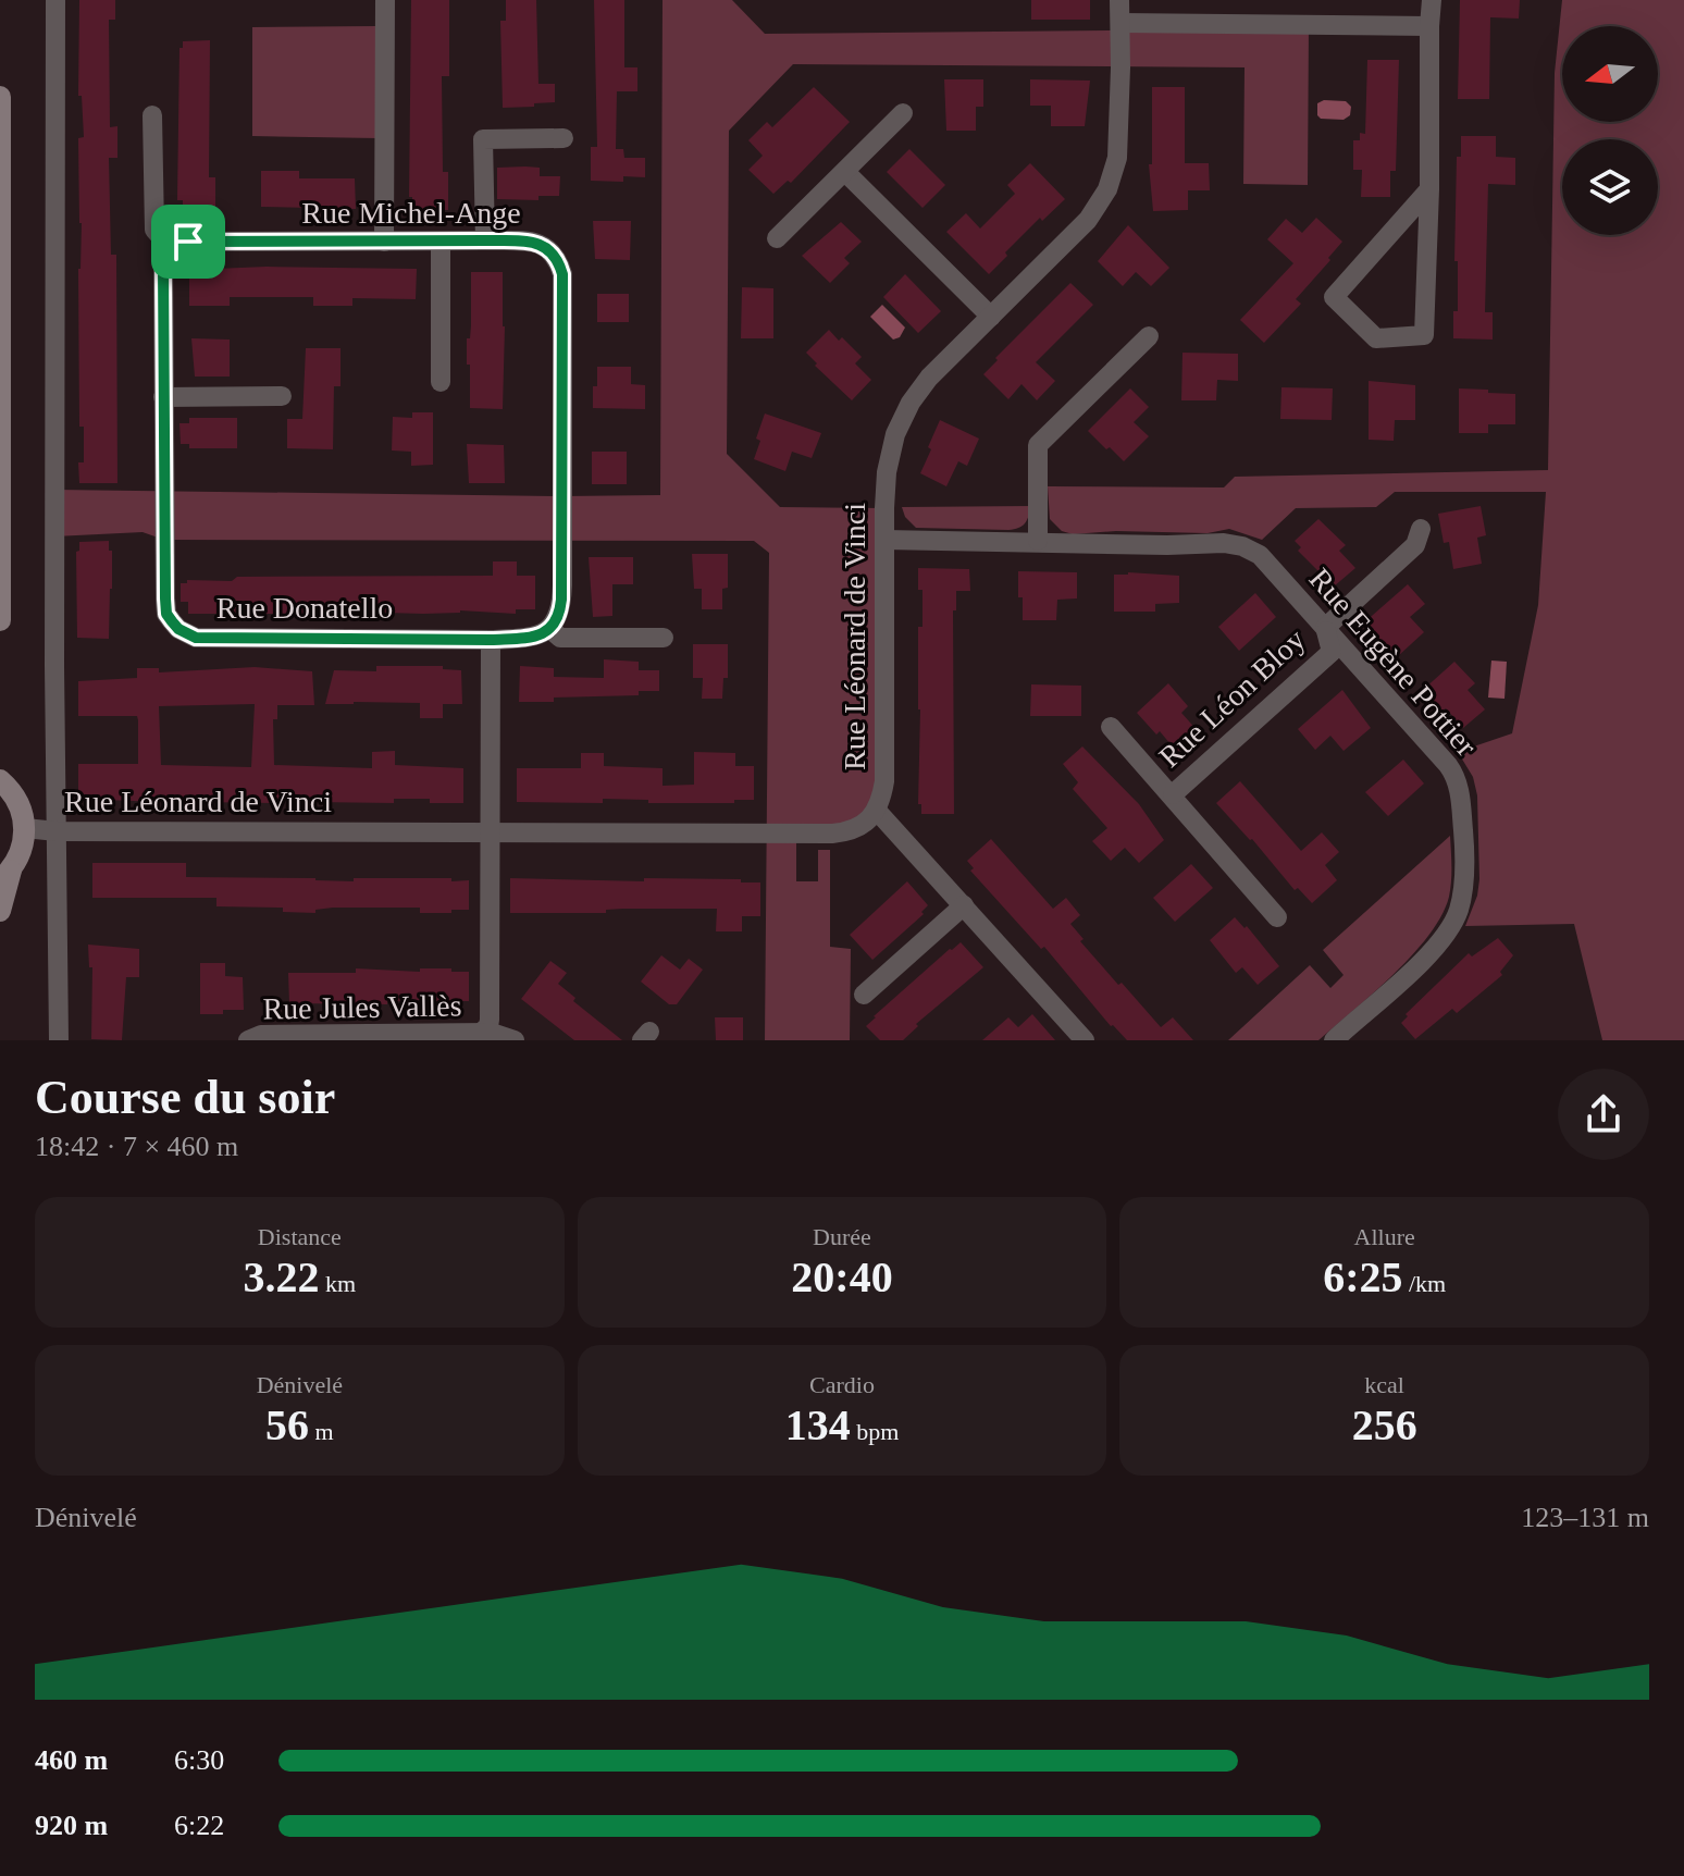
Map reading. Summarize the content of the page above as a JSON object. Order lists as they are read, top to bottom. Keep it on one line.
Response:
{"streets":{"street":["Rue Michel-Ange","Rue Donatello","Rue Léonard de Vinci","Rue Eugène Pottier","Rue Léon Bloy","Rue Jules Vallès"]},"crossings":[["Rue Léonard de Vinci","Rue Eugène Pottier"],["Rue Eugène Pottier","Rue Léon Bloy"]],"north":"left","page":{"heading":["Course du soir","18:42 · 7 × 460 m"],"stats":[["Distance","3.22 km"],["Durée","20:40"],["Allure","6:25 /km"],["Dénivelé","56 m"],["Cardio","134 bpm"],["kcal","256"]],"chart":["Dénivelé","123–131 m"],"list":[{"name":"460 m","note":"6:30"},{"name":"920 m","note":"6:22"}]}}
